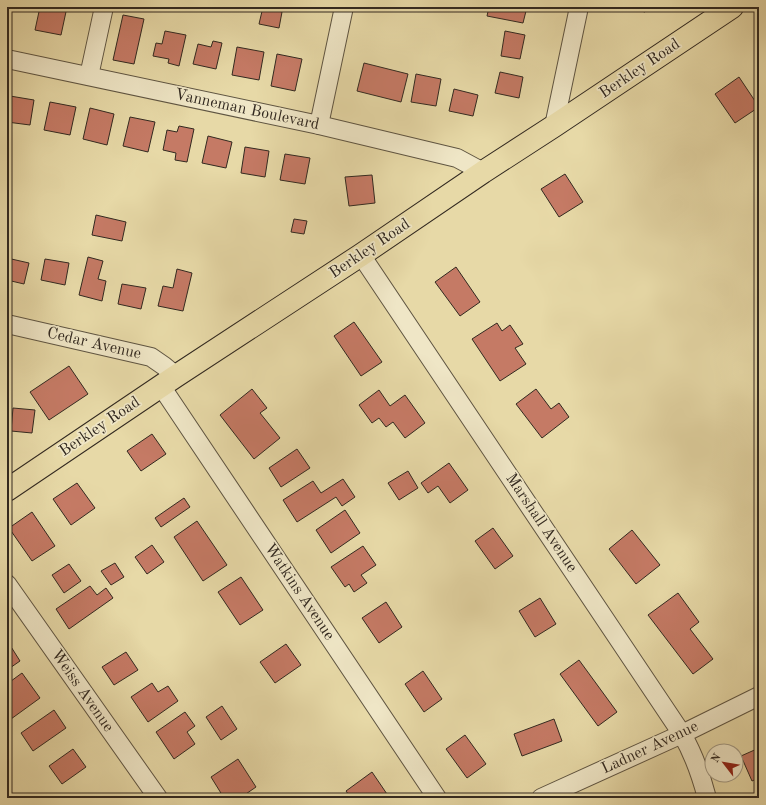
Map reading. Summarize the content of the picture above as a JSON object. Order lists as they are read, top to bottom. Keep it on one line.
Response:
{"streets":{"main road":["Berkley Road"],"street":["Vanneman Boulevard","Cedar Avenue","Marshall Avenue","Watkins Avenue","Weiss Avenue","Ladner Avenue"]},"crossings":[["Berkley Road","Vanneman Boulevard"],["Berkley Road","Cedar Avenue"],["Berkley Road","Marshall Avenue"],["Berkley Road","Watkins Avenue"],["Cedar Avenue","Watkins Avenue"],["Marshall Avenue","Ladner Avenue"]],"north":"top left"}
